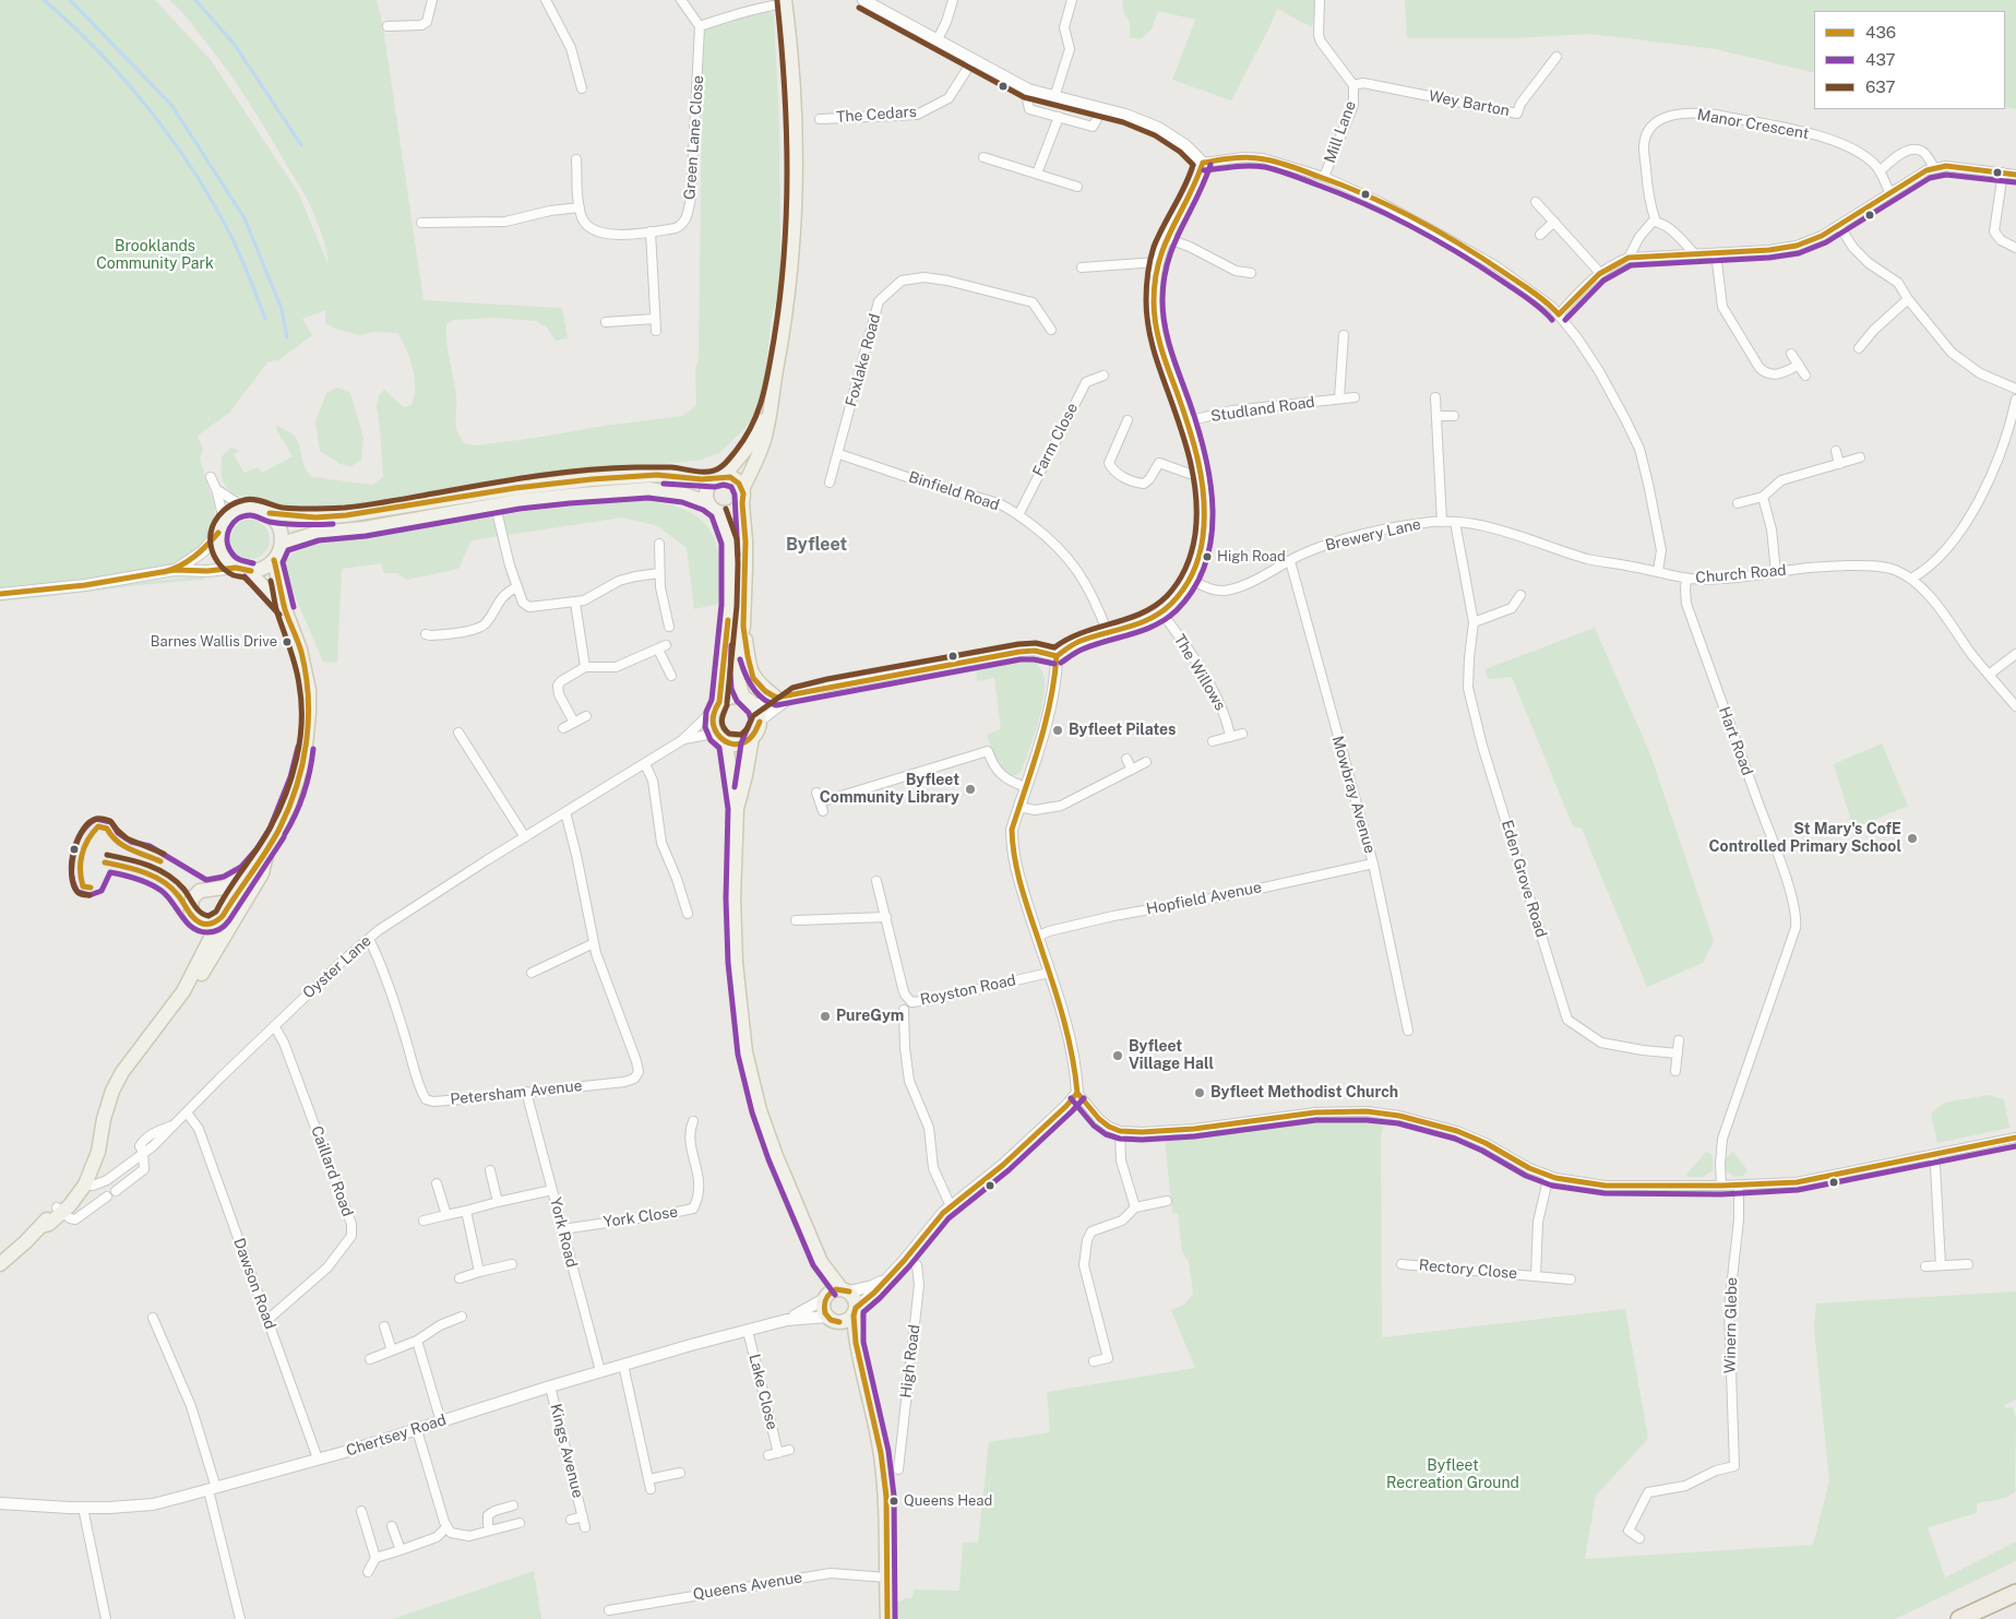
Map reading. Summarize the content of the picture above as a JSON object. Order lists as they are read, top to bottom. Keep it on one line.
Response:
{"streets":{"street":["Wey Barton","The Cedars","Manor Crescent","Mill Lane","Green Lane Close","Foxlake Road","Studland Road","Farm Close","Binfield Road","Brewery Lane","Church Road","The Willows","Hart Road","Mowbray Avenue","Eden Grove Road","Hopfield Avenue","Oyster Lane","Royston Road","Petersham Avenue","Caillard Road","York Close","York Road","Rectory Close","Dawson Road","Winern Glebe","High Road","Lake Close","Chertsey Road","Kings Avenue","Queens Avenue"]},"crossings":[["Wey Barton","Mill Lane"],["Foxlake Road","Binfield Road"],["Farm Close","Binfield Road"],["Brewery Lane","Church Road"],["Brewery Lane","Mowbray Avenue"],["Brewery Lane","Eden Grove Road"],["Church Road","Hart Road"],["Mowbray Avenue","Hopfield Avenue"],["Oyster Lane","Petersham Avenue"],["Oyster Lane","Caillard Road"],["Oyster Lane","Dawson Road"],["Petersham Avenue","York Road"],["Caillard Road","Dawson Road"],["York Close","York Road"],["York Road","Chertsey Road"],["Dawson Road","Chertsey Road"],["Lake Close","Chertsey Road"],["Chertsey Road","Kings Avenue"]],"districts":["Byfleet"],"parks":["Brooklands Community Park","Byfleet Recreation Ground"],"places":["High Road","Barnes Wallis Drive","Byfleet Pilates","Byfleet Community Library","St Mary's CofE Controlled Primary School","PureGym","Byfleet Village Hall","Byfleet Methodist Church","Queens Head"],"lines":["transit line 637","transit line 436","transit line 437"],"legend":["436","437","637"]}
